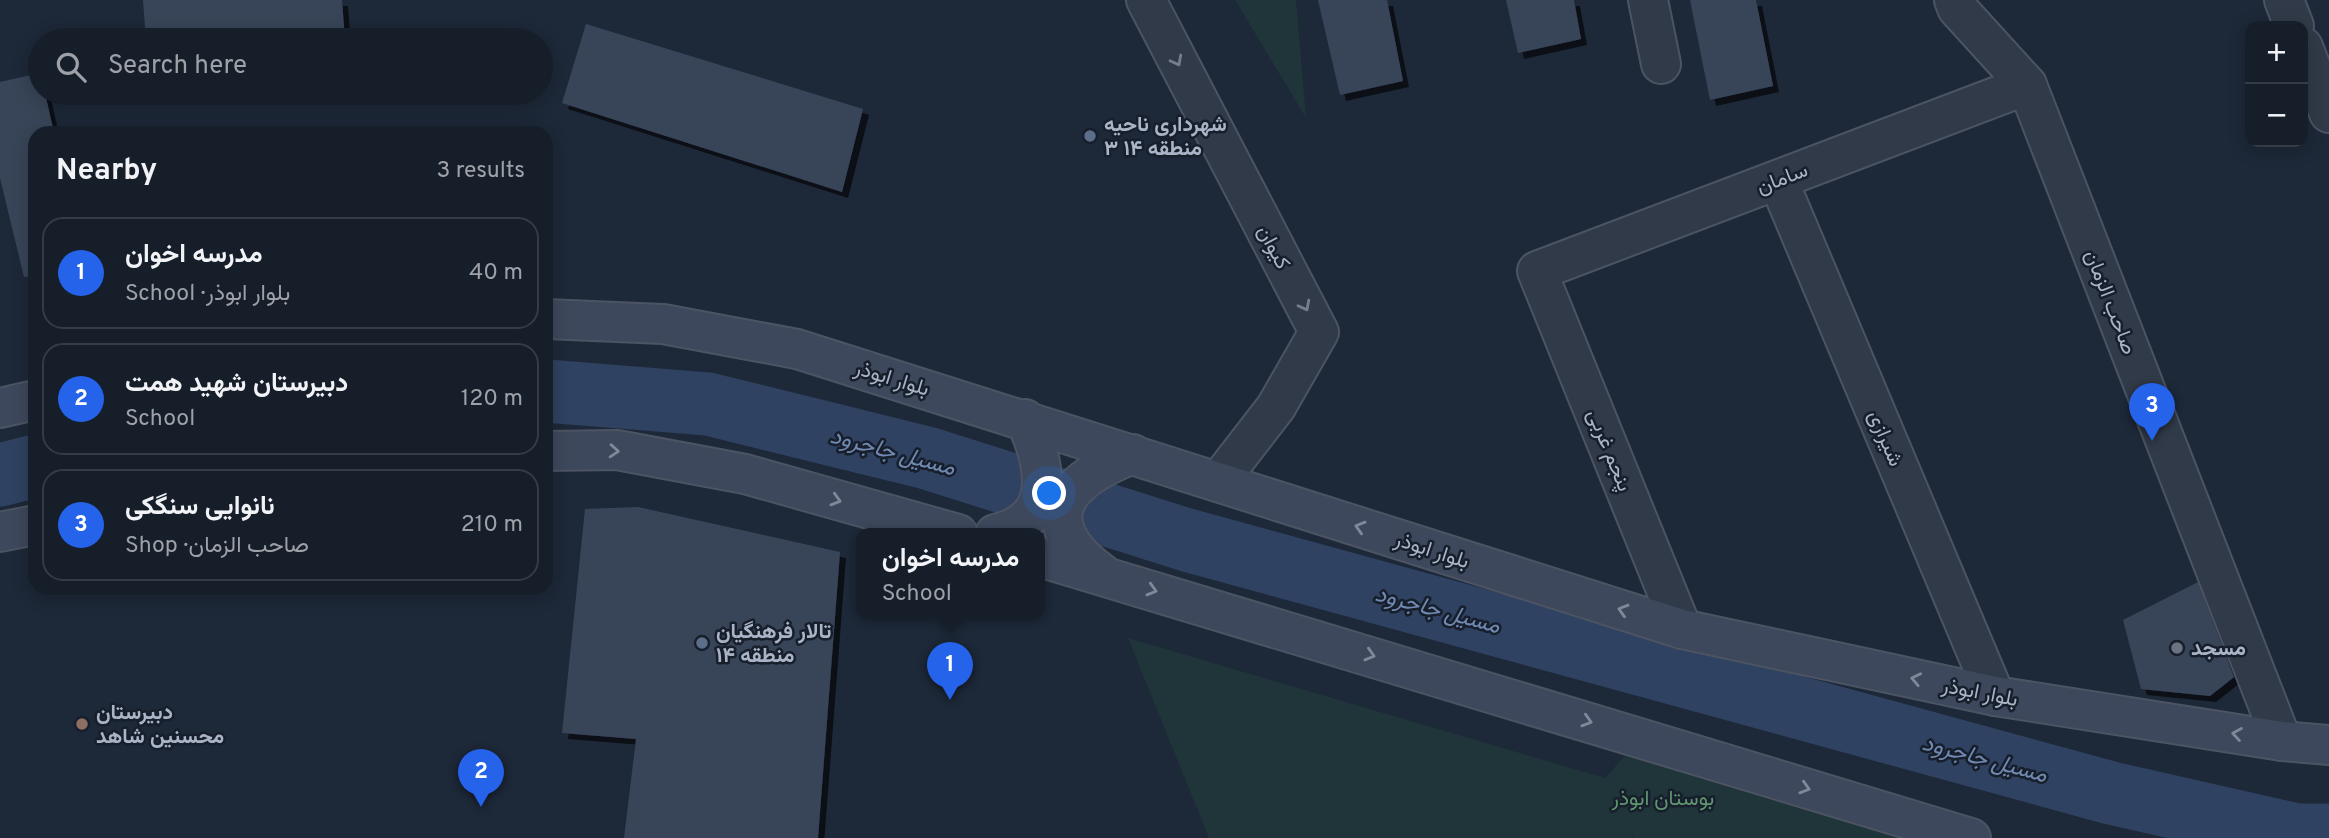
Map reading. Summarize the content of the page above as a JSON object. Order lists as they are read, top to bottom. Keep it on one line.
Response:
{"streets":{"main road":["بلوار ابوذر"],"street":["سامان","کیوان","صاحب الزمان","شیرازی","پنجم غربی"]},"crossings":[["سامان","صاحب الزمان"],["سامان","شیرازی"],["سامان","پنجم غربی"],["کیوان","بلوار ابوذر"],["صاحب الزمان","بلوار ابوذر"],["بلوار ابوذر","شیرازی"],["بلوار ابوذر","پنجم غربی"]],"one_way":["کیوان"],"water":["مسیل جاجرود"],"parks":["بوستان ابوذر"],"places":["شهرداری ناحیه ۳ منطقه ۱۴","تالار فرهنگیان منطقه ۱۴","مسجد","دبیرستان محسنین شاهد"],"page":{"map_buttons":["+","−"],"search":"Search here","heading":["Nearby","3 results"],"list":[{"mark":"1","name":"مدرسه اخوان","note":"School · بلوار ابوذر","value":"40 m"},{"mark":"2","name":"دبیرستان شهید همت","note":"School","value":"120 m"},{"mark":"3","name":"نانوایی سنگکی","note":"Shop · صاحب الزمان","value":"210 m"}],"pins":["3","1","2"],"popup":["مدرسه اخوان","School"]}}
